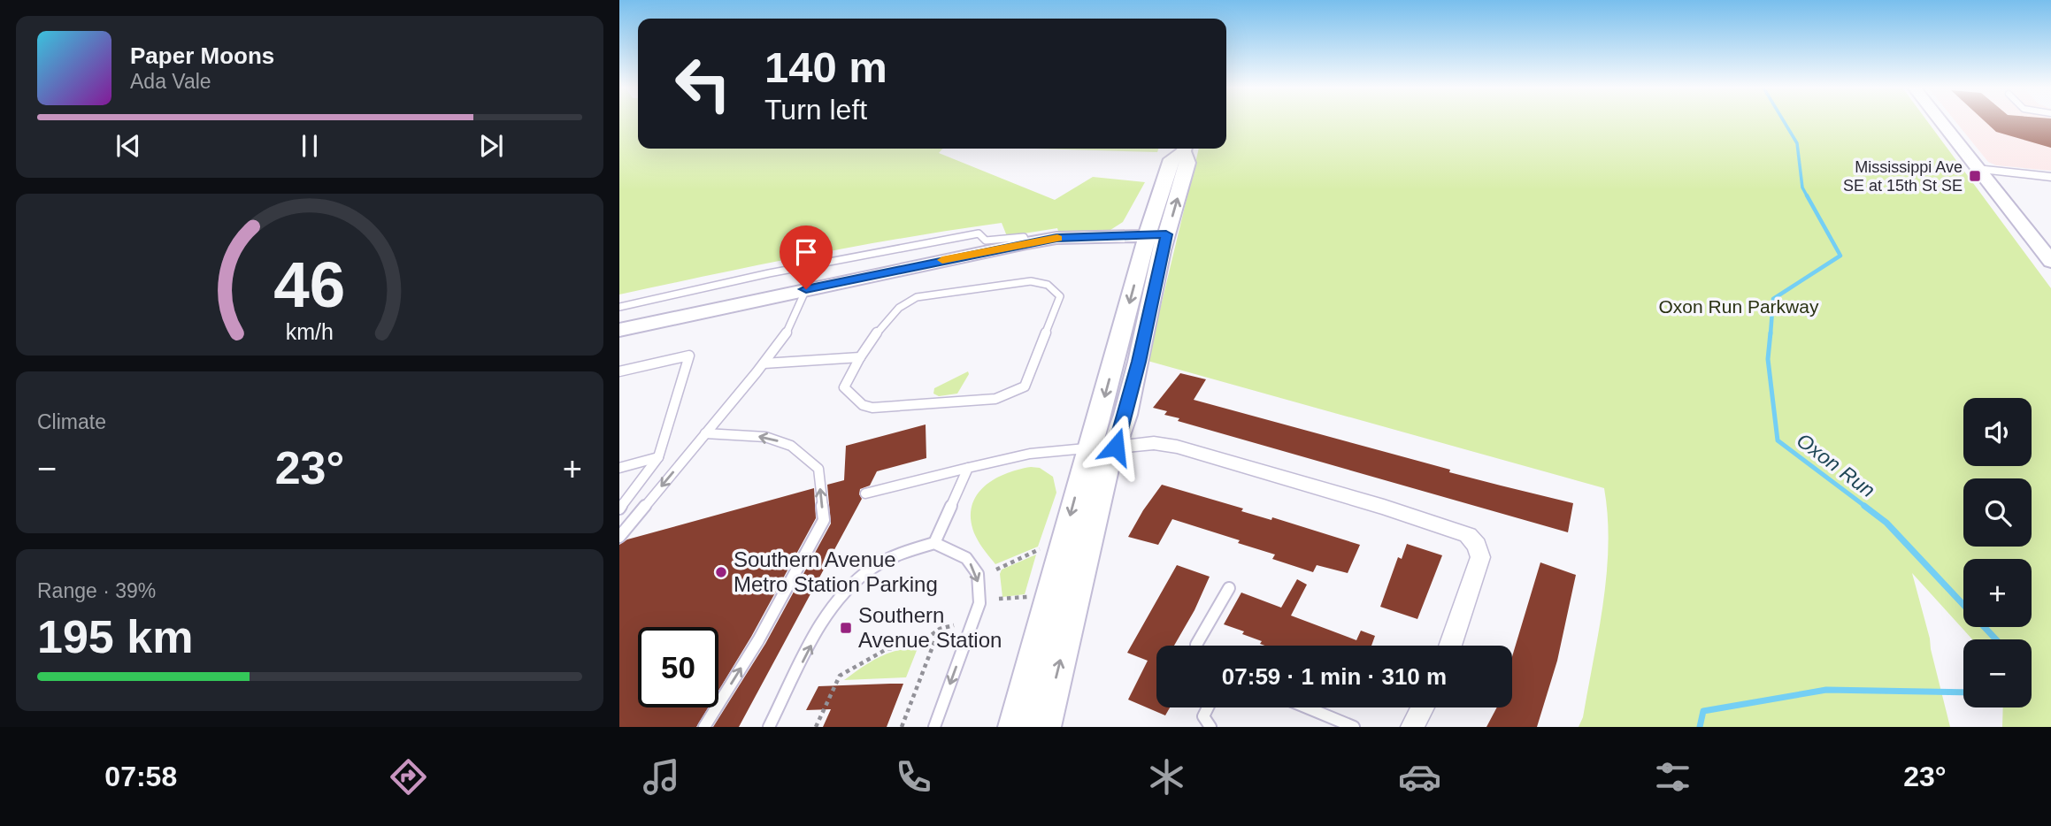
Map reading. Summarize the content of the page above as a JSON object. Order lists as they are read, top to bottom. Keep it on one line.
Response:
{"water":["Oxon Run"],"parks":["Oxon Run Parkway"],"places":{"transit":["Mississippi Ave SE at 15th St SE","Southern Avenue Station"],"other":["Southern Avenue Metro Station Parking"]},"page":{"turn":["140 m","Turn left"],"song":["Paper Moons","Ada Vale"],"tile":["Climate",["Range · 39%","195 km"]],"map_buttons":["+","−"],"heat":["−","23°","+"],"limit":"50","trip":"07:59 · 1 min · 310 m","tabs":["07:58","23°"],"gauge":["46","km/h"]}}
